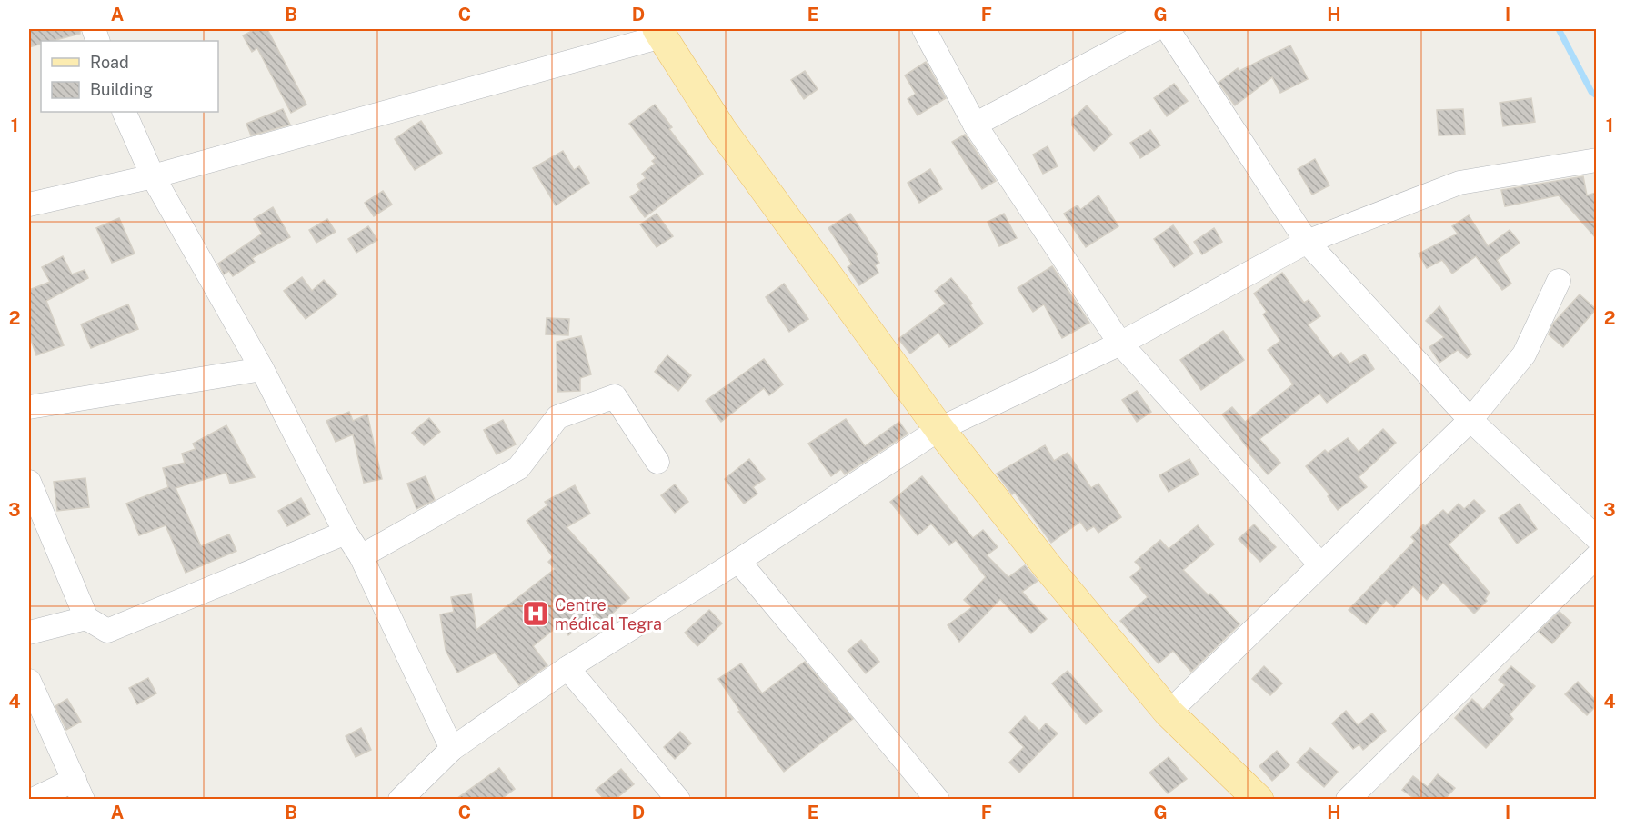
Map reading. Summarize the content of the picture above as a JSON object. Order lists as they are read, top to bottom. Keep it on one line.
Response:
{"places":{"hospital":["Centre médical Tegra"]},"legend":["Road","Building"],"grid":{"columns":["A","B","C","D","E","F","G","H","I"],"rows":["1","2","3","4"]}}
